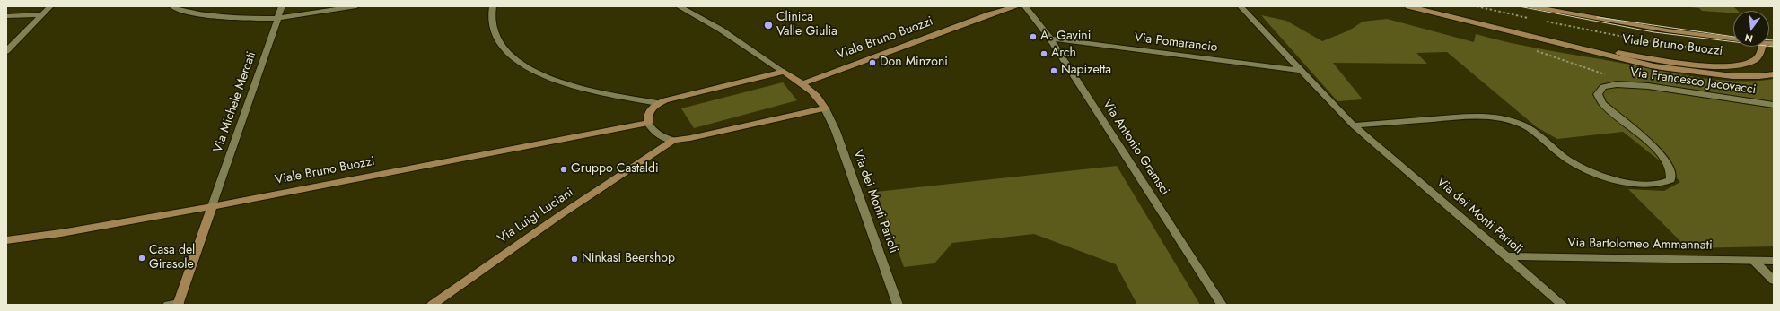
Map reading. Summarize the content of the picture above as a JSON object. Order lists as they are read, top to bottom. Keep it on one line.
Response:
{"streets":{"street":["Viale Bruno Buozzi","Via Pomarancio","Via Francesco Jacovacci","Via Michele Mercati","Via Antonio Gramsci","Via dei Monti Parioli","Via Luigi Luciani","Via Bartolomeo Ammannati"]},"crossings":[["Viale Bruno Buozzi","Via Michele Mercati"],["Via Pomarancio","Via Antonio Gramsci"],["Via Francesco Jacovacci","Via dei Monti Parioli"],["Via dei Monti Parioli","Via Bartolomeo Ammannati"]],"places":["Clinica Valle Giulia","A. Gavini","Arch","Don Minzoni","Napizetta","Gruppo Castaldi","Casa del Girasole","Ninkasi Beershop"],"north":"bottom"}
